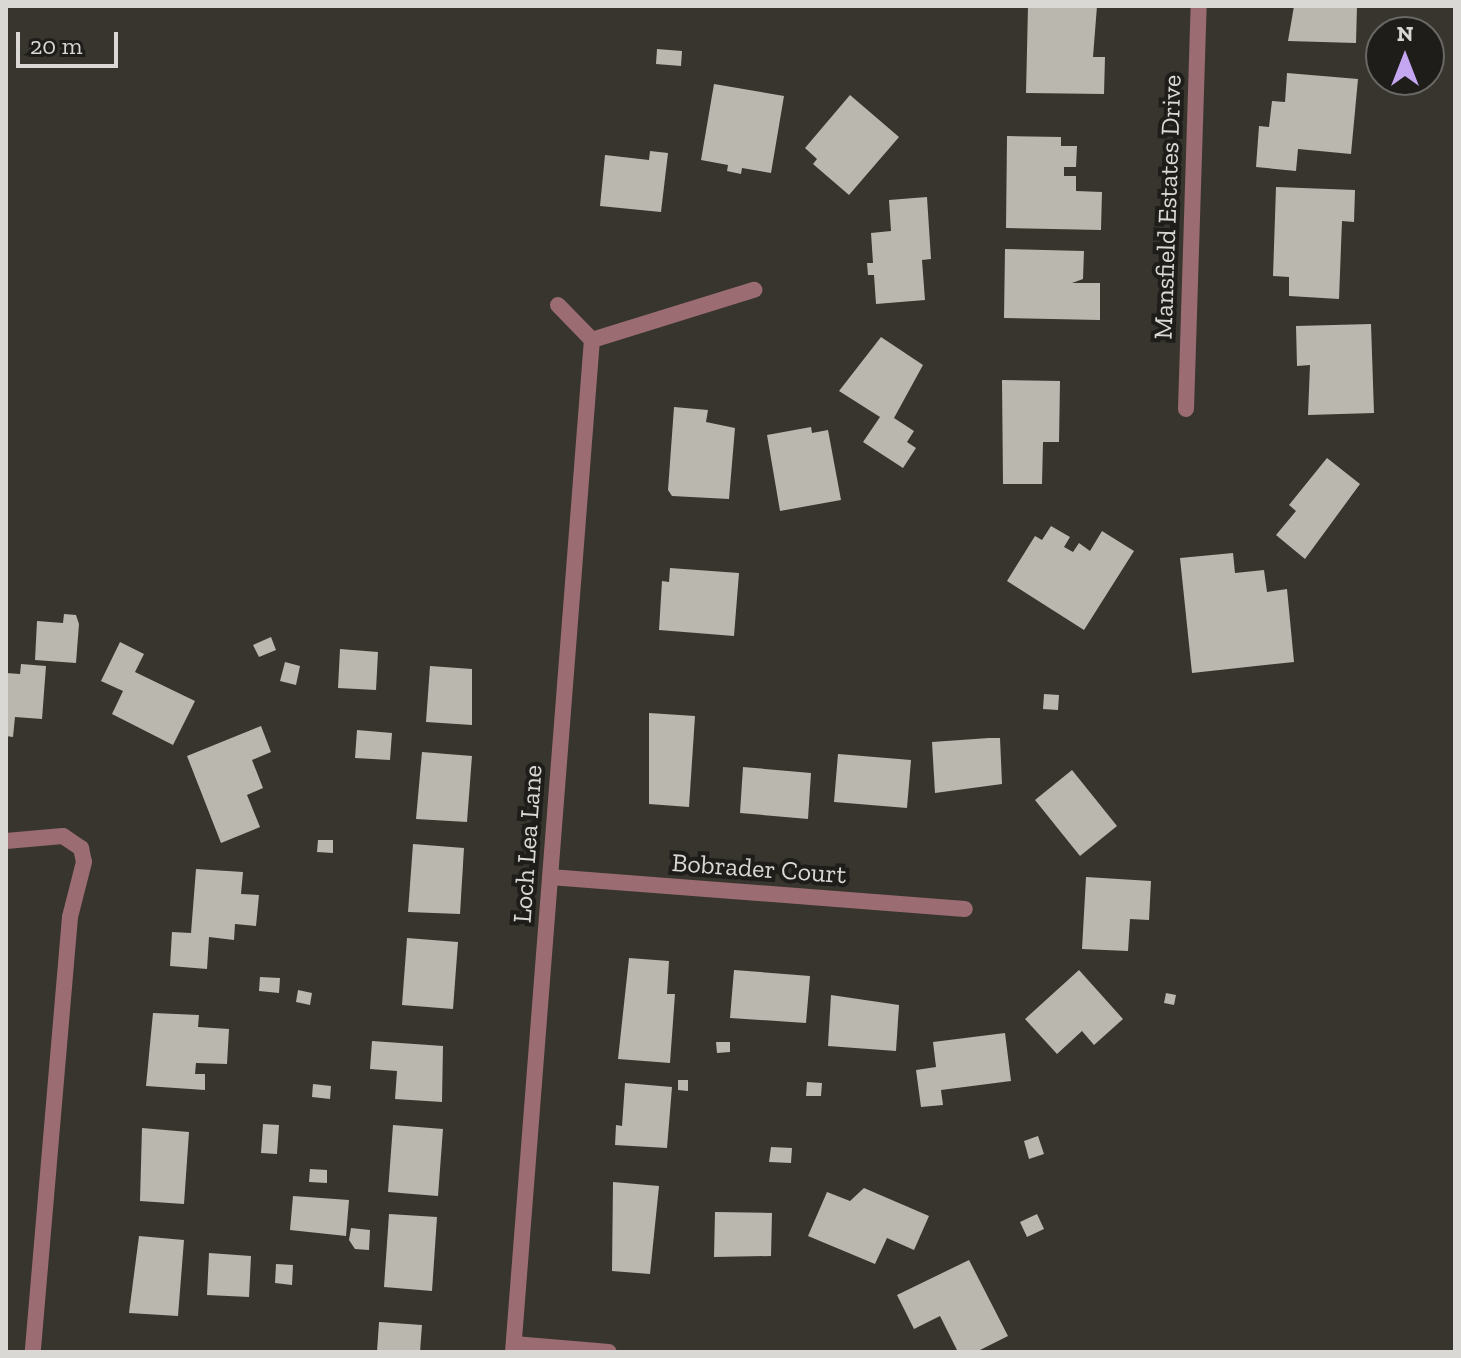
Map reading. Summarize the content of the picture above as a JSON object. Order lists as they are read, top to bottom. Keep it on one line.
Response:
{"streets":{"street":["Mansfield Estates Drive","Loch Lea Lane","Bobrader Court"]},"crossings":[["Loch Lea Lane","Bobrader Court"]],"scale_bar":"20 m","north":"top"}
